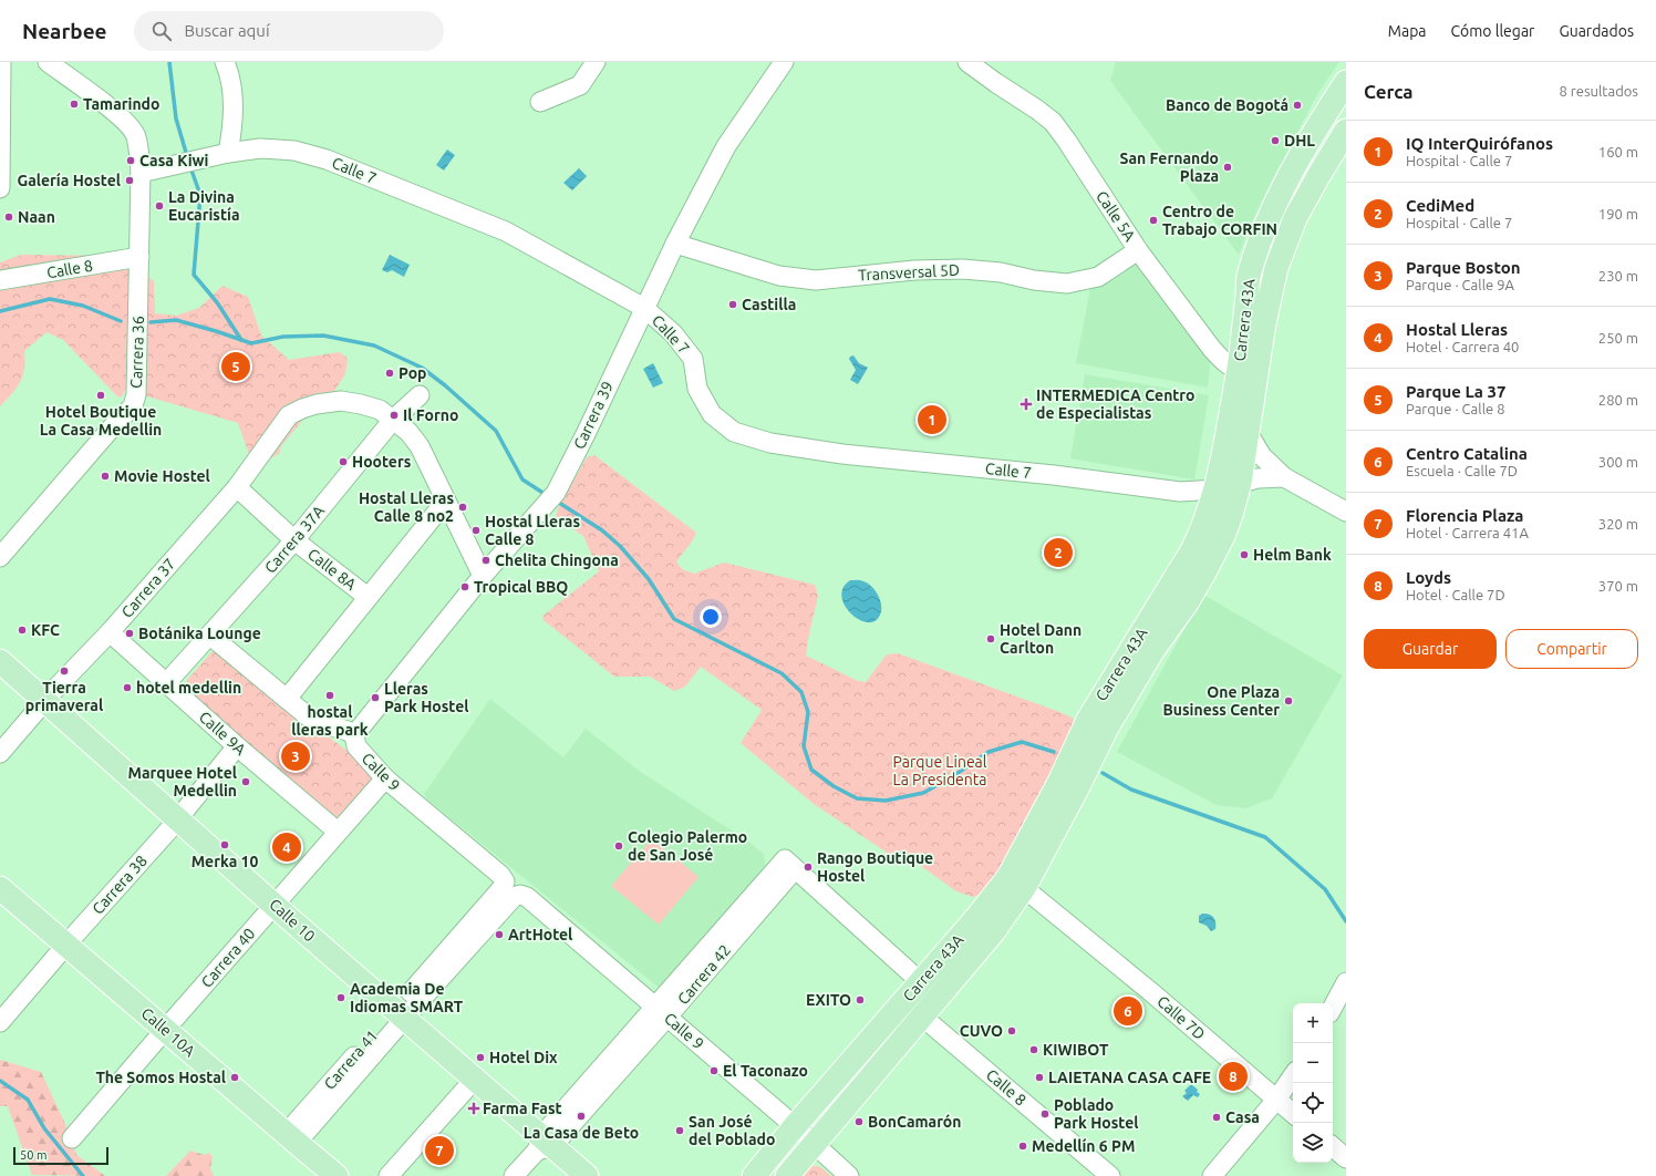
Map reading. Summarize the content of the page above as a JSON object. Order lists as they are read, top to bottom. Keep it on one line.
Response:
{"streets":{"main road":["Carrera 43A","Calle 10","Calle 10A"],"street":["Calle 7","Calle 5A","Calle 8","Transversal 5D","Carrera 36","Carrera 39","Carrera 37A","Calle 8A","Carrera 37","Calle 9A","Calle 9","Carrera 38","Carrera 40","Carrera 42","Calle 7D","Carrera 41"]},"crossings":[["Calle 7","Carrera 43A"],["Calle 7","Carrera 36"],["Calle 7","Carrera 39"],["Calle 5A","Transversal 5D"],["Calle 5A","Carrera 43A"],["Calle 8","Carrera 43A"],["Calle 8","Carrera 36"],["Transversal 5D","Carrera 39"],["Carrera 43A","Calle 9"],["Carrera 43A","Carrera 42"],["Carrera 43A","Calle 7D"],["Carrera 39","Calle 9"],["Carrera 37A","Calle 8A"],["Carrera 37A","Carrera 37"],["Carrera 37A","Calle 9A"],["Carrera 37A","Calle 9"],["Calle 8A","Carrera 37"],["Carrera 37","Calle 9A"],["Carrera 37","Calle 10"],["Calle 9A","Carrera 38"],["Calle 9A","Carrera 40"],["Calle 9","Carrera 40"],["Calle 9","Carrera 42"],["Calle 9","Carrera 41"],["Carrera 38","Calle 10"],["Carrera 38","Calle 10A"],["Calle 10","Carrera 40"],["Calle 10","Carrera 42"],["Calle 10","Carrera 41"],["Carrera 40","Calle 10A"],["Calle 10A","Carrera 41"]],"parks":["Parque Lineal La Presidenta"],"places":{"other":["Tamarindo","Banco de Bogotá","DHL","Casa Kiwi","San Fernando Plaza","Galería Hostel","La Divina Eucaristía","Naan","Centro de Trabajo CORFIN","Castilla","Pop","Hotel Boutique La Casa Medellin","Il Forno","Hooters","Movie Hostel","Hostal Lleras Calle 8 no2","Hostal Lleras Calle 8","Helm Bank","Chelita Chingona","Tropical BBQ","KFC","Botánika Lounge","Hotel Dann Carlton","Tierra primaveral","hotel medellin","hostal lleras park","Lleras Park Hostel","One Plaza Business Center","Marquee Hotel Medellin","Merka 10","Colegio Palermo de San José","Rango Boutique Hostel","ArtHotel","Academia De Idiomas SMART","EXITO","CUVO","KIWIBOT","Hotel Dix","El Taconazo","The Somos Hostal","LAIETANA CASA CAFE","Poblado Park Hostel","La Casa de Beto","Casa","BonCamarón","San José del Poblado","Medellín 6 PM"],"health":["INTERMEDICA Centro de Especialistas","Farma Fast"]},"scale_bar":"50 m","page":{"header":"Nearbee","search":"Buscar aquí","nav":["Mapa","Cómo llegar","Guardados"],"heading":["Cerca","8 resultados"],"list":[{"mark":"1","name":"IQ InterQuirófanos","note":"Hospital · Calle 7","value":"160 m"},{"mark":"2","name":"CediMed","note":"Hospital · Calle 7","value":"190 m"},{"mark":"3","name":"Parque Boston","note":"Parque · Calle 9A","value":"230 m"},{"mark":"4","name":"Hostal Lleras","note":"Hotel · Carrera 40","value":"250 m"},{"mark":"5","name":"Parque La 37","note":"Parque · Calle 8","value":"280 m"},{"mark":"6","name":"Centro Catalina","note":"Escuela · Calle 7D","value":"300 m"},{"mark":"7","name":"Florencia Plaza","note":"Hotel · Carrera 41A","value":"320 m"},{"mark":"8","name":"Loyds","note":"Hotel · Calle 7D","value":"370 m"}],"pins":["5","1","2","3","4","6","8","7"],"buttons":["Guardar","Compartir"],"map_buttons":["+","−"],"scale":"50 m"}}
